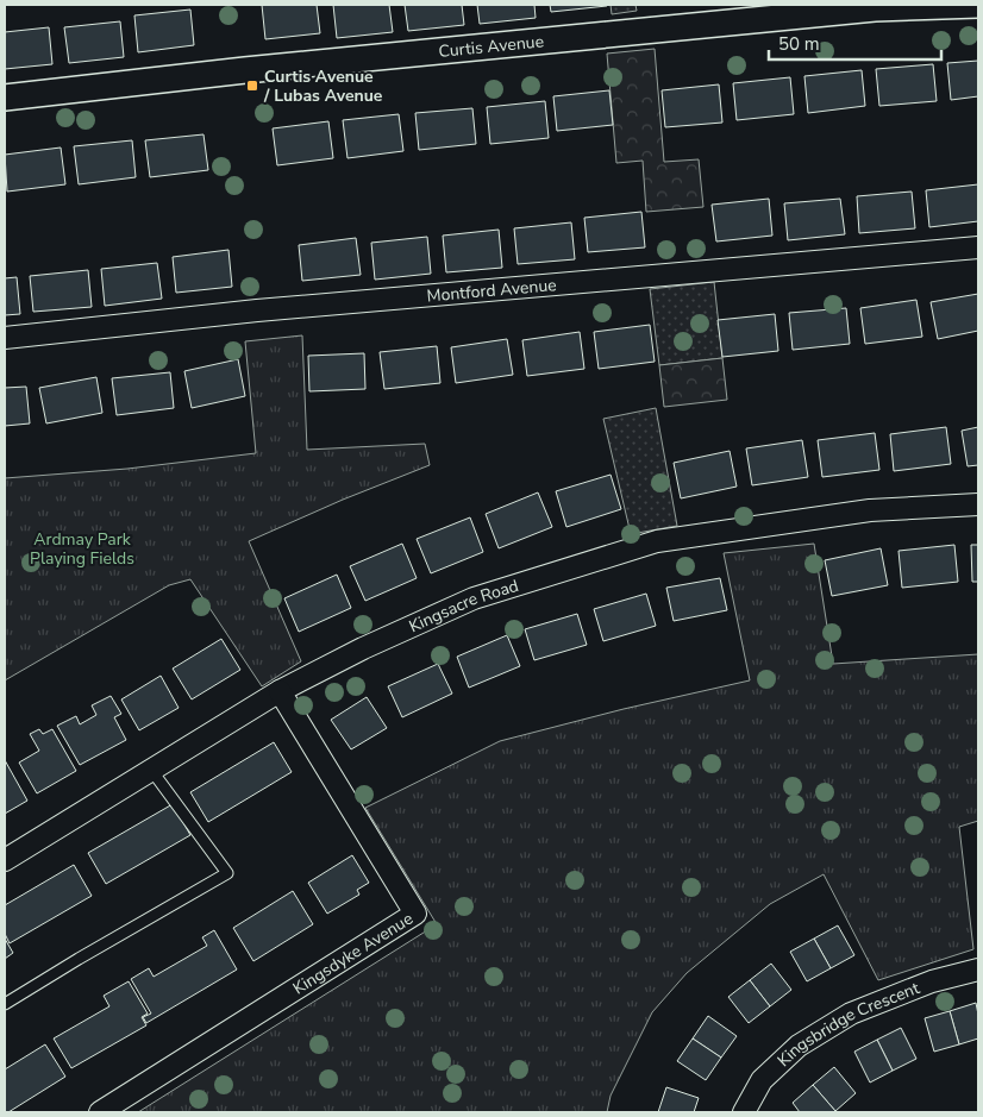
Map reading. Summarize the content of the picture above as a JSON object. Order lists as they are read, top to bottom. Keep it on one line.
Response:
{"streets":{"street":["Curtis Avenue","Montford Avenue","Kingsacre Road","Kingsdyke Avenue","Kingsbridge Crescent"]},"crossings":[["Kingsacre Road","Kingsdyke Avenue"]],"parks":["Ardmay Park Playing Fields"],"places":{"transit":["Curtis Avenue / Lubas Avenue"]},"scale_bar":"50 m"}
